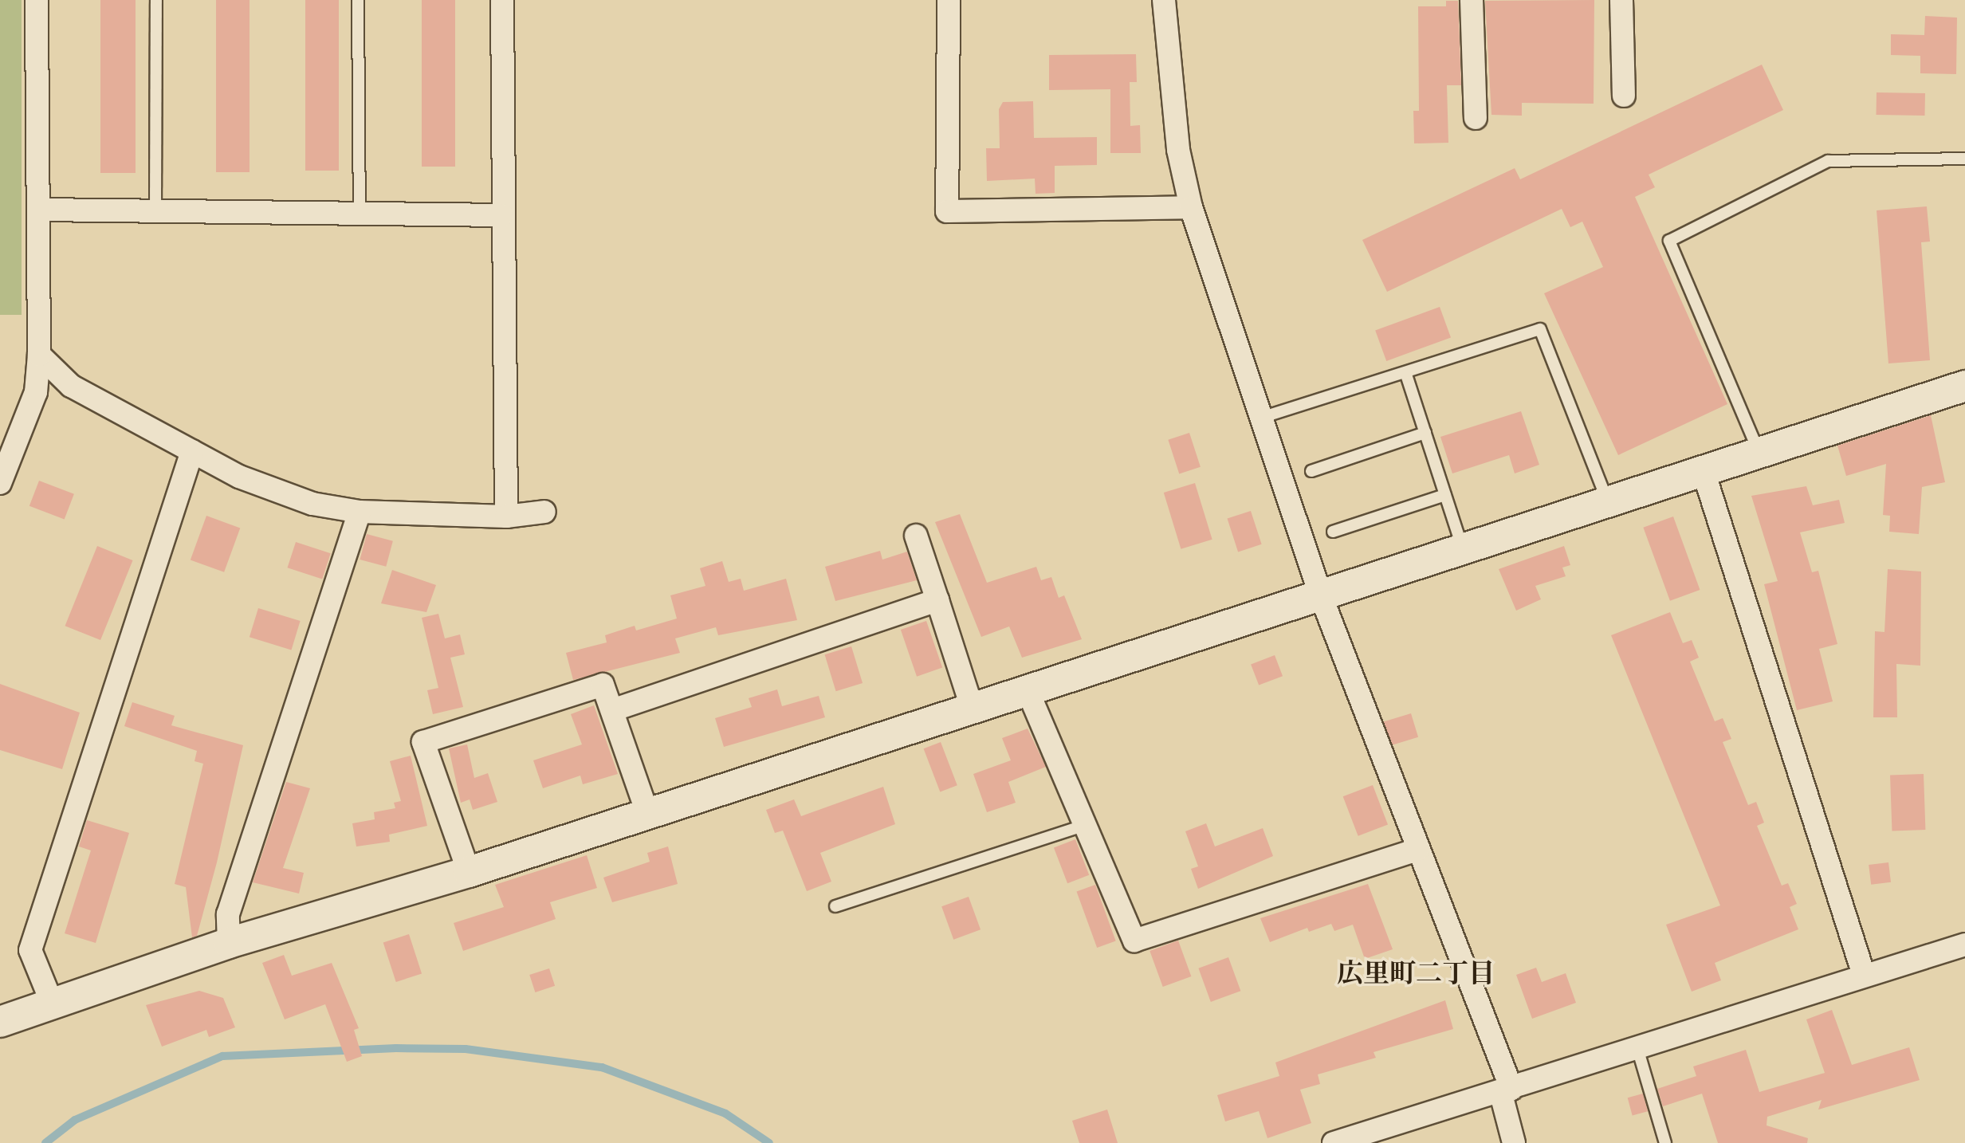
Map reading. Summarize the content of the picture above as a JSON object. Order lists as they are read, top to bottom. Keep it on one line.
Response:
{"districts":["広里町二丁目"]}
